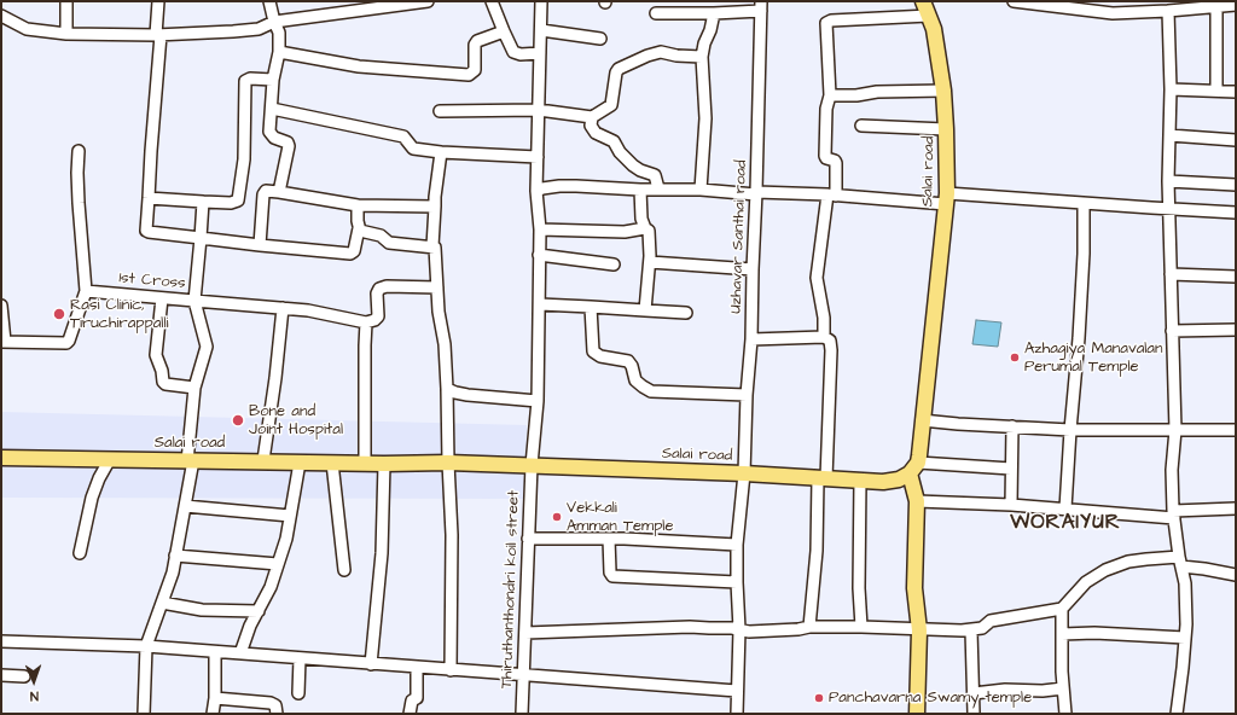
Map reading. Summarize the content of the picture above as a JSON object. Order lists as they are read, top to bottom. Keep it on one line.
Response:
{"streets":{"main road":["Salai road"],"street":["Uzhavar Santhai road","1st Cross","Thiruthanthondri koil street"]},"crossings":[["Salai road","Uzhavar Santhai road"],["Salai road","Thiruthanthondri koil street"]],"districts":["WORAIYUR"],"places":["Rasi Clinic, Tiruchirappalli","Azhagiya Manavalan Perumal Temple","Bone and Joint Hospital","Vekkali Amman Temple","Panchavarna Swamy temple"],"north":"bottom"}
